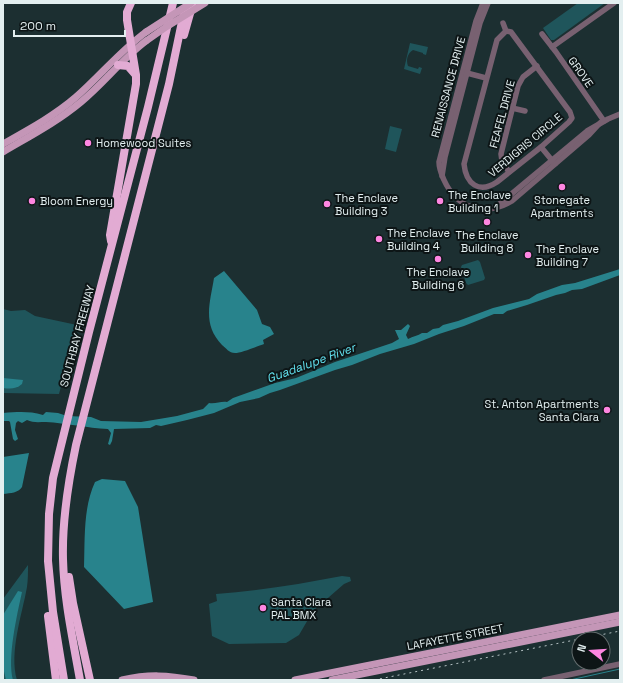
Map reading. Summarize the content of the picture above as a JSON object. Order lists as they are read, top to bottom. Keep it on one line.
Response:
{"streets":{"highway":["SOUTHBAY FREEWAY"],"main road":["LAFAYETTE STREET"],"street":["GROVE","RENAISSANCE DRIVE","FEAFEL DRIVE","VERDIGRIS CIRCLE"]},"crossings":[["GROVE","RENAISSANCE DRIVE"],["FEAFEL DRIVE","VERDIGRIS CIRCLE"]],"water":["Guadalupe River"],"places":["Homewood Suites","Stonegate Apartments","Bloom Energy","The Enclave Building 1","The Enclave Building 3","The Enclave Building 8","The Enclave Building 4","The Enclave Building 7","The Enclave Building 6","St. Anton Apartments Santa Clara","Santa Clara PAL BMX"],"scale_bar":"200 m","north":"left"}
